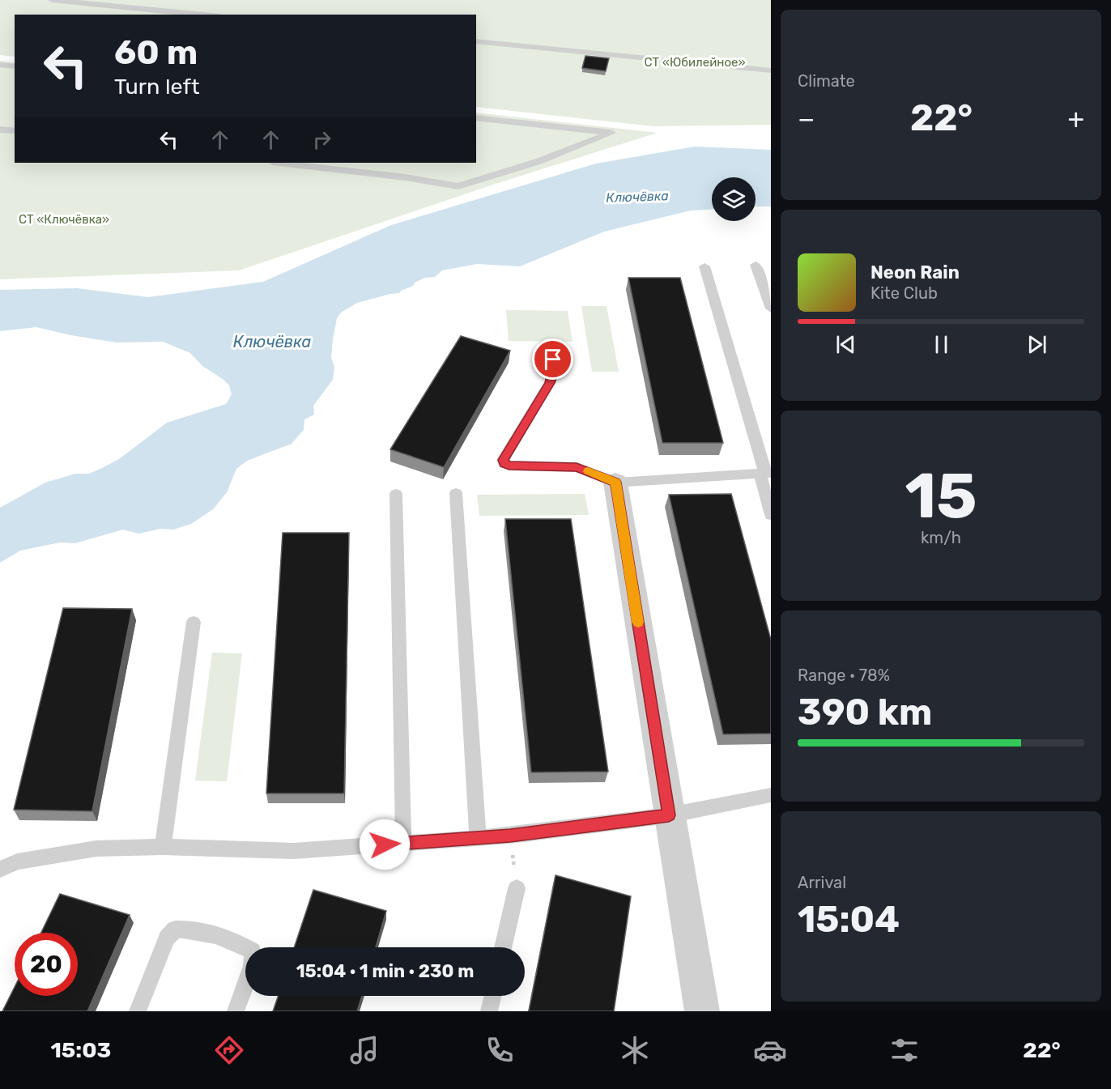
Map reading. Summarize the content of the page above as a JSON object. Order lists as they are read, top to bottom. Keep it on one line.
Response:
{"water":["Ключёвка"],"parks":["СТ «Юбилейное»","СТ «Ключёвка»"],"page":{"tile":["Climate",["15","km/h"],["Range · 78%","390 km"],["Arrival","15:04"]],"turn":["60 m","Turn left"],"heat":["−","22°","+"],"song":["Neon Rain","Kite Club"],"limit":"20","trip":"15:04 · 1 min · 230 m","tabs":["15:03","22°"]}}
